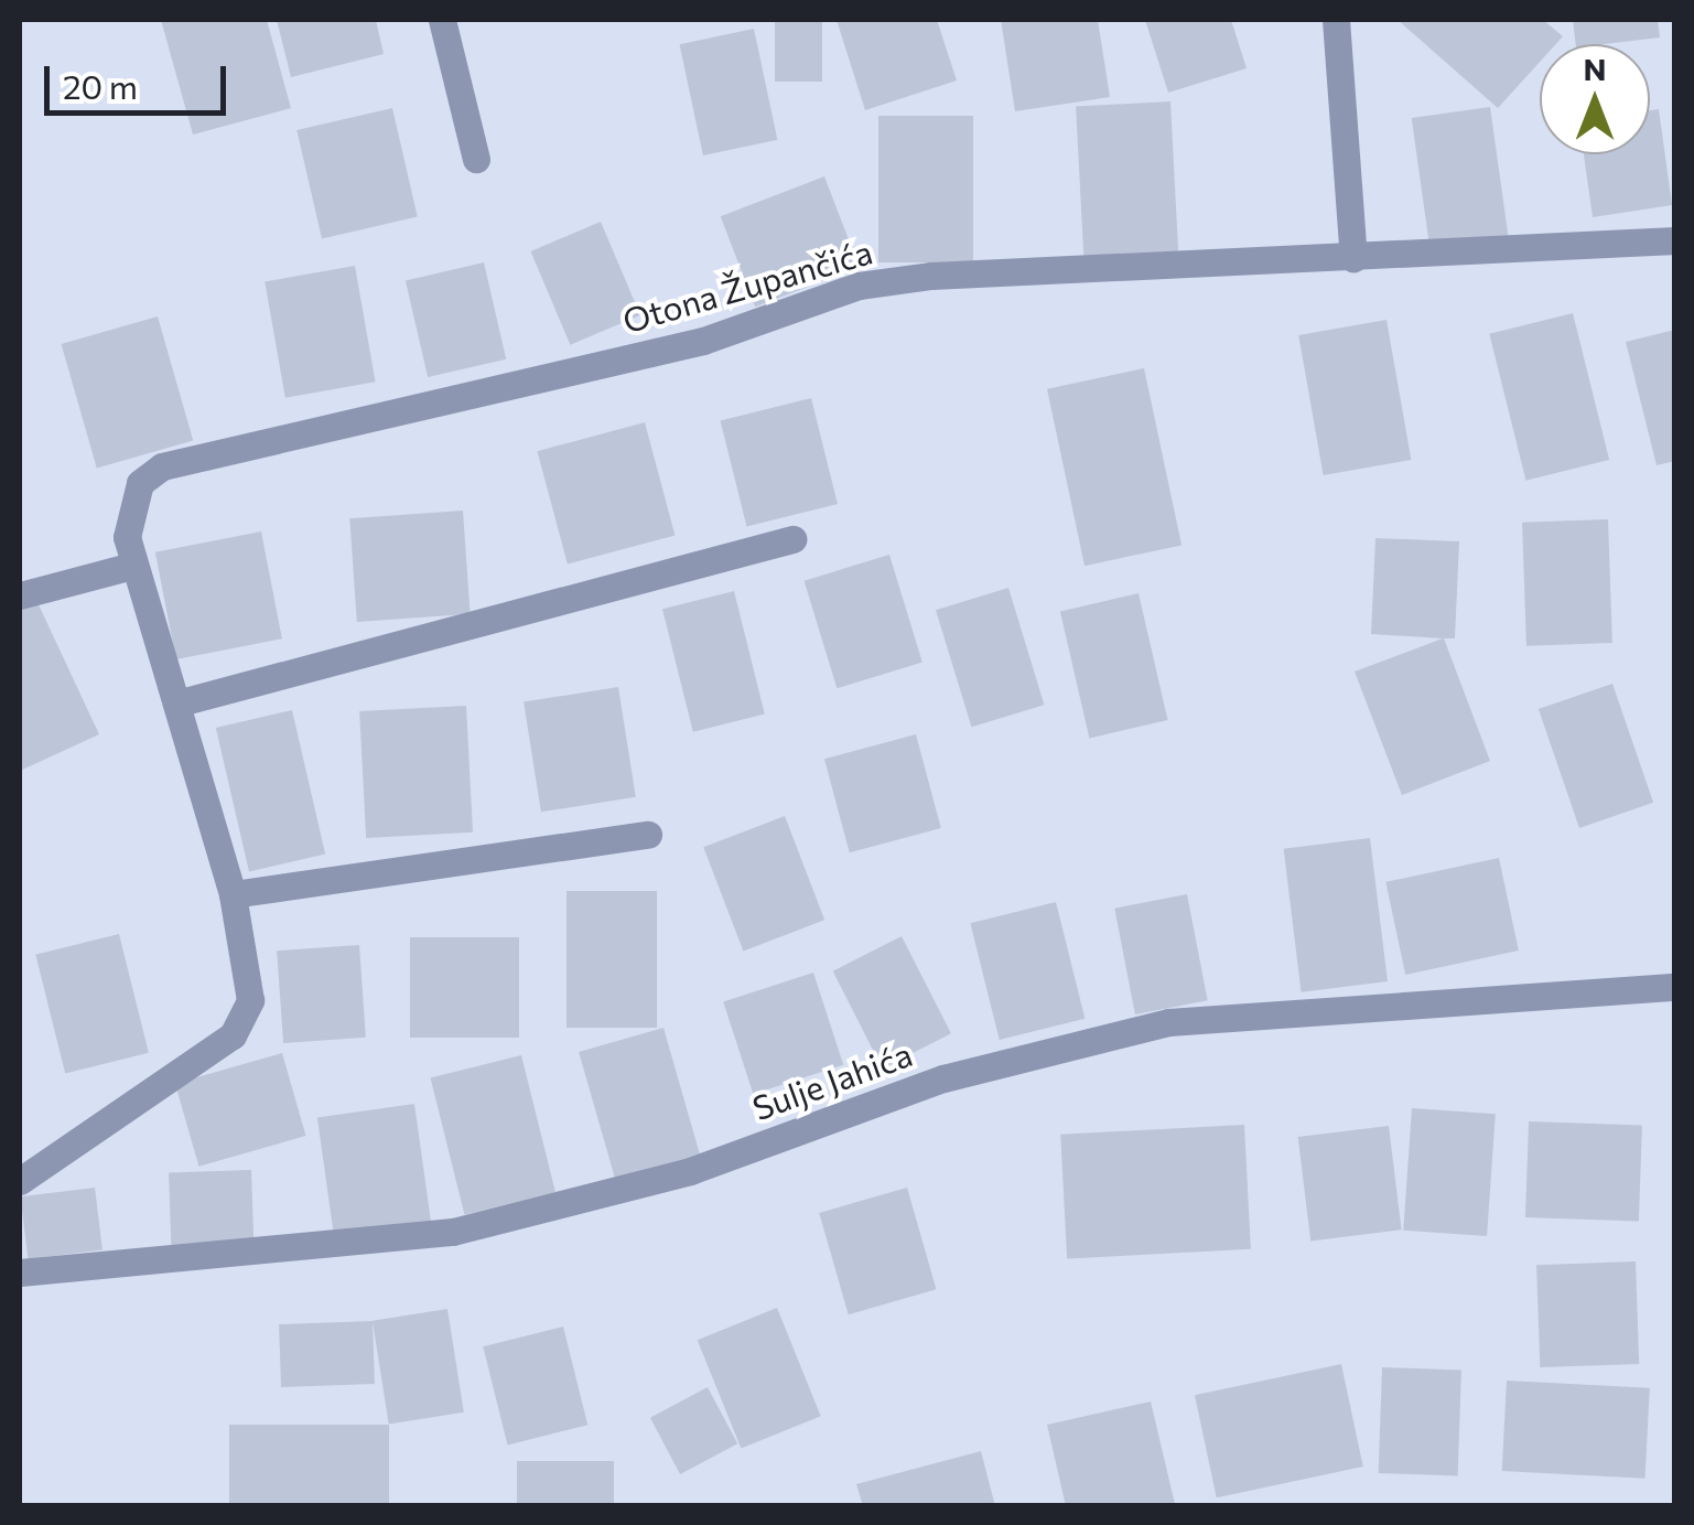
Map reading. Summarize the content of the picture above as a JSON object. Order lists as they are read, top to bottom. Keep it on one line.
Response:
{"streets":{"street":["Otona Župančića","Sulje Jahića"]},"scale_bar":"20 m","north":"top"}
